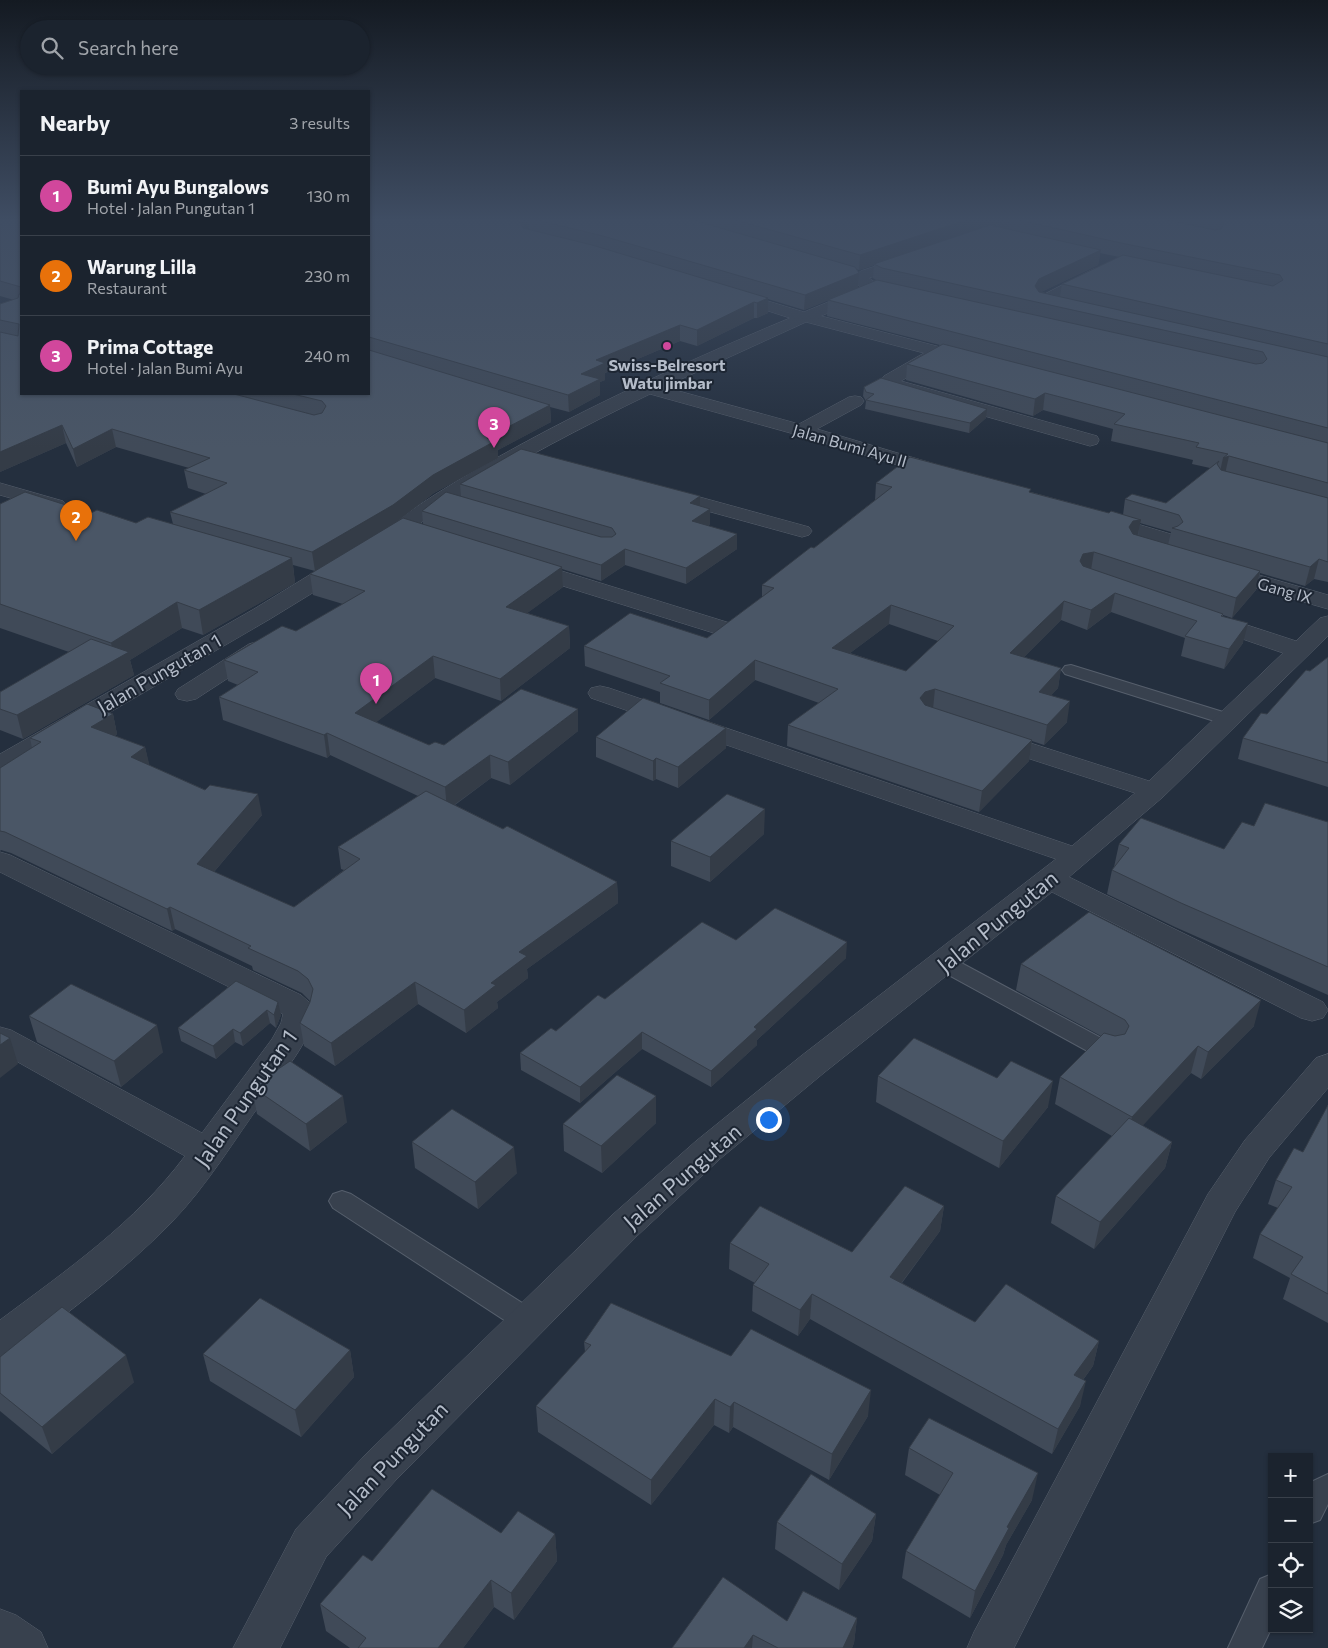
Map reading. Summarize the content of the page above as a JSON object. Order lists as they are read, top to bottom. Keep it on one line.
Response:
{"streets":{"street":["Jalan Bumi Ayu II","Gang IX","Jalan Pungutan 1","Jalan Pungutan"]},"crossings":[["Jalan Bumi Ayu II","Jalan Pungutan 1"]],"places":["Swiss-Belresort Watu jimbar"],"page":{"search":"Search here","heading":["Nearby","3 results"],"list":[{"mark":"1","name":"Bumi Ayu Bungalows","note":"Hotel · Jalan Pungutan 1","value":"130 m"},{"mark":"2","name":"Warung Lilla","note":"Restaurant","value":"230 m"},{"mark":"3","name":"Prima Cottage","note":"Hotel · Jalan Bumi Ayu","value":"240 m"}],"pins":["3","2","1"],"map_buttons":["+","−"]}}
